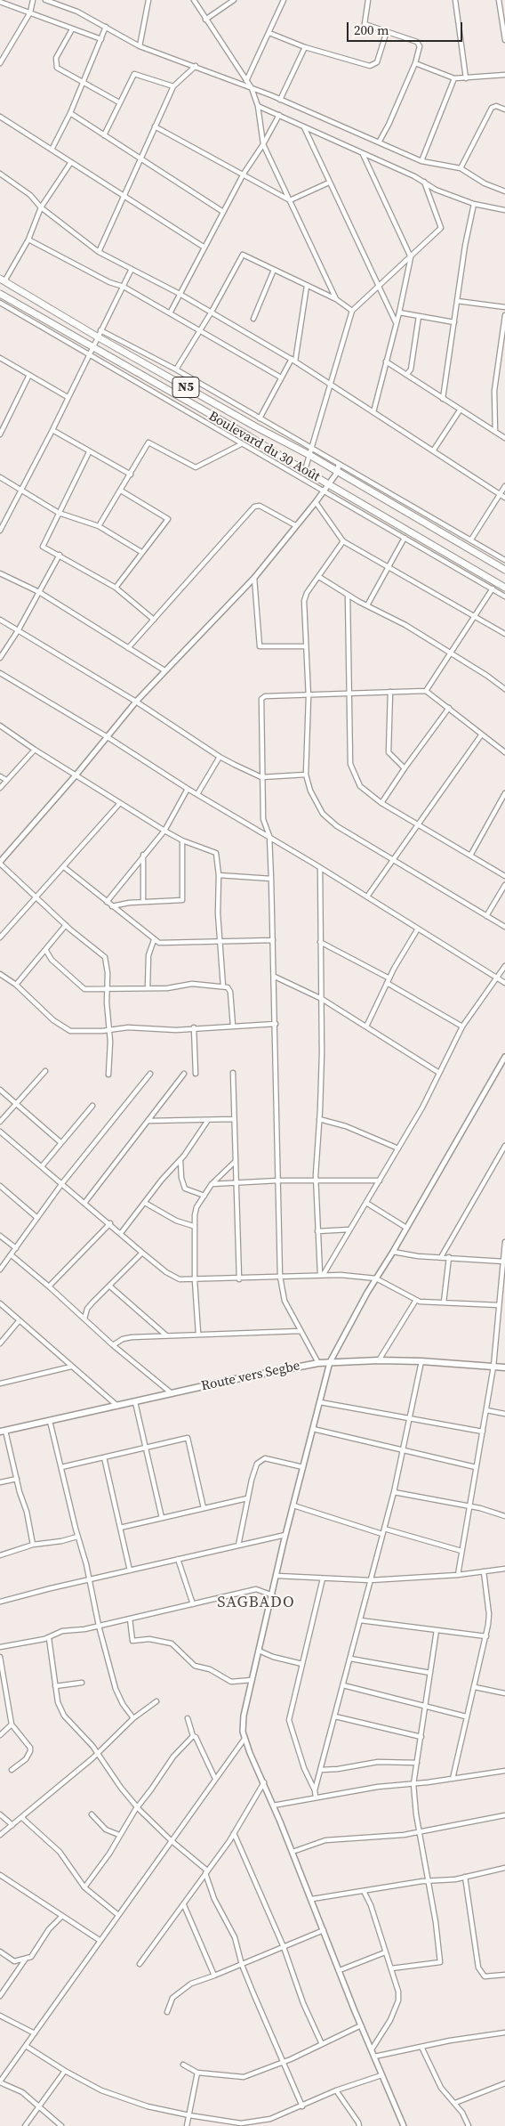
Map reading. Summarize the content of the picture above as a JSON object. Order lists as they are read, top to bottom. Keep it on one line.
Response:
{"streets":{"highway":["N5","Boulevard du 30 Août"],"main road":["Route vers Segbe"]},"districts":["SAGBADO"],"scale_bar":"200 m"}
